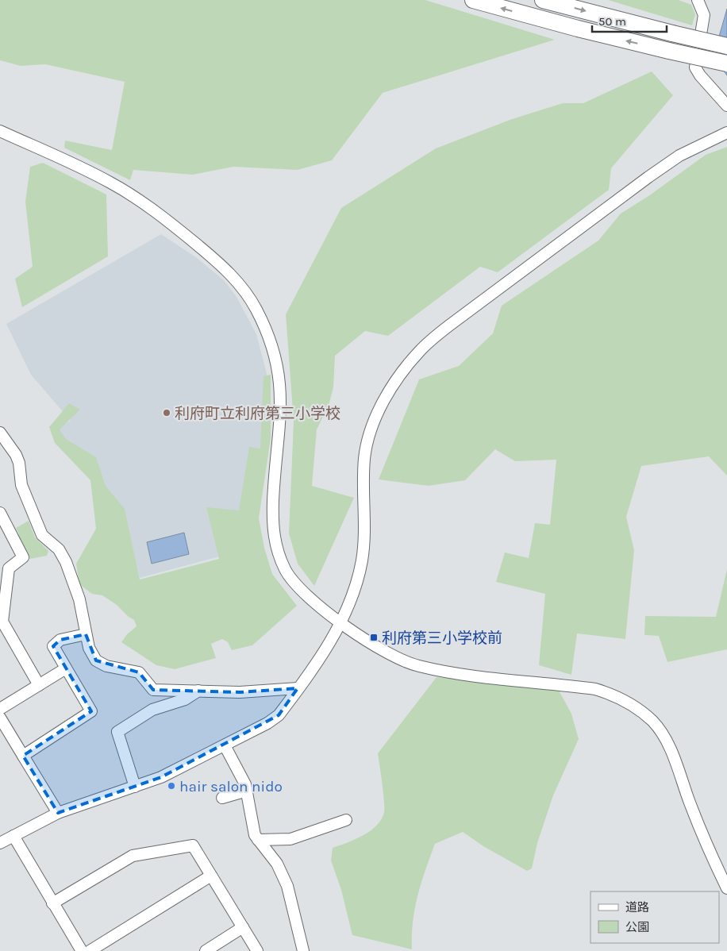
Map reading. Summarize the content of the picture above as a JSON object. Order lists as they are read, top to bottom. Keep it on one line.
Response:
{"places":{"other":["利府町立利府第三小学校","hair salon nido"],"transit":["利府第三小学校前"]},"legend":["道路","公園"],"scale_bar":"50 m"}
